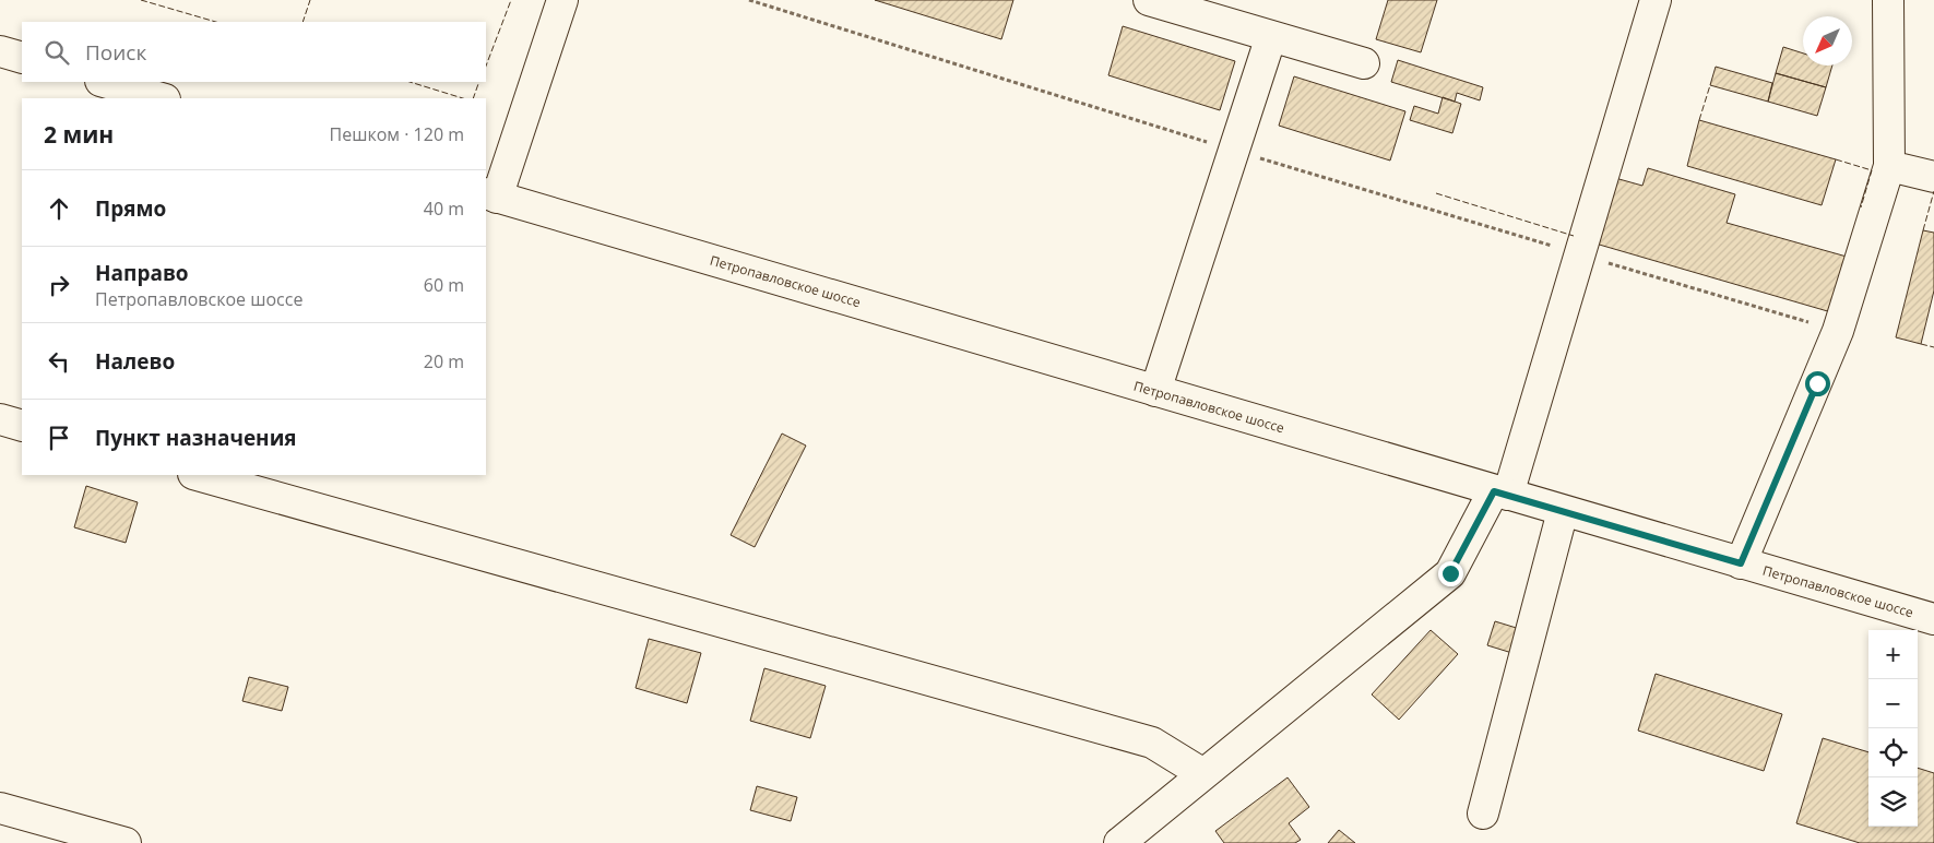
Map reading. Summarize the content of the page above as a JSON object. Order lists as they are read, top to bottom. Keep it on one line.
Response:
{"streets":{"street":["Петропавловское шоссе"]},"north":"bottom left","page":{"search":"Поиск","heading":["2 мин","Пешком · 120 m"],"list":[["Прямо","40 m"],["Направо","Петропавловское шоссе","60 m"],["Налево","20 m"],"Пункт назначения"],"map_buttons":["+","−"]}}
